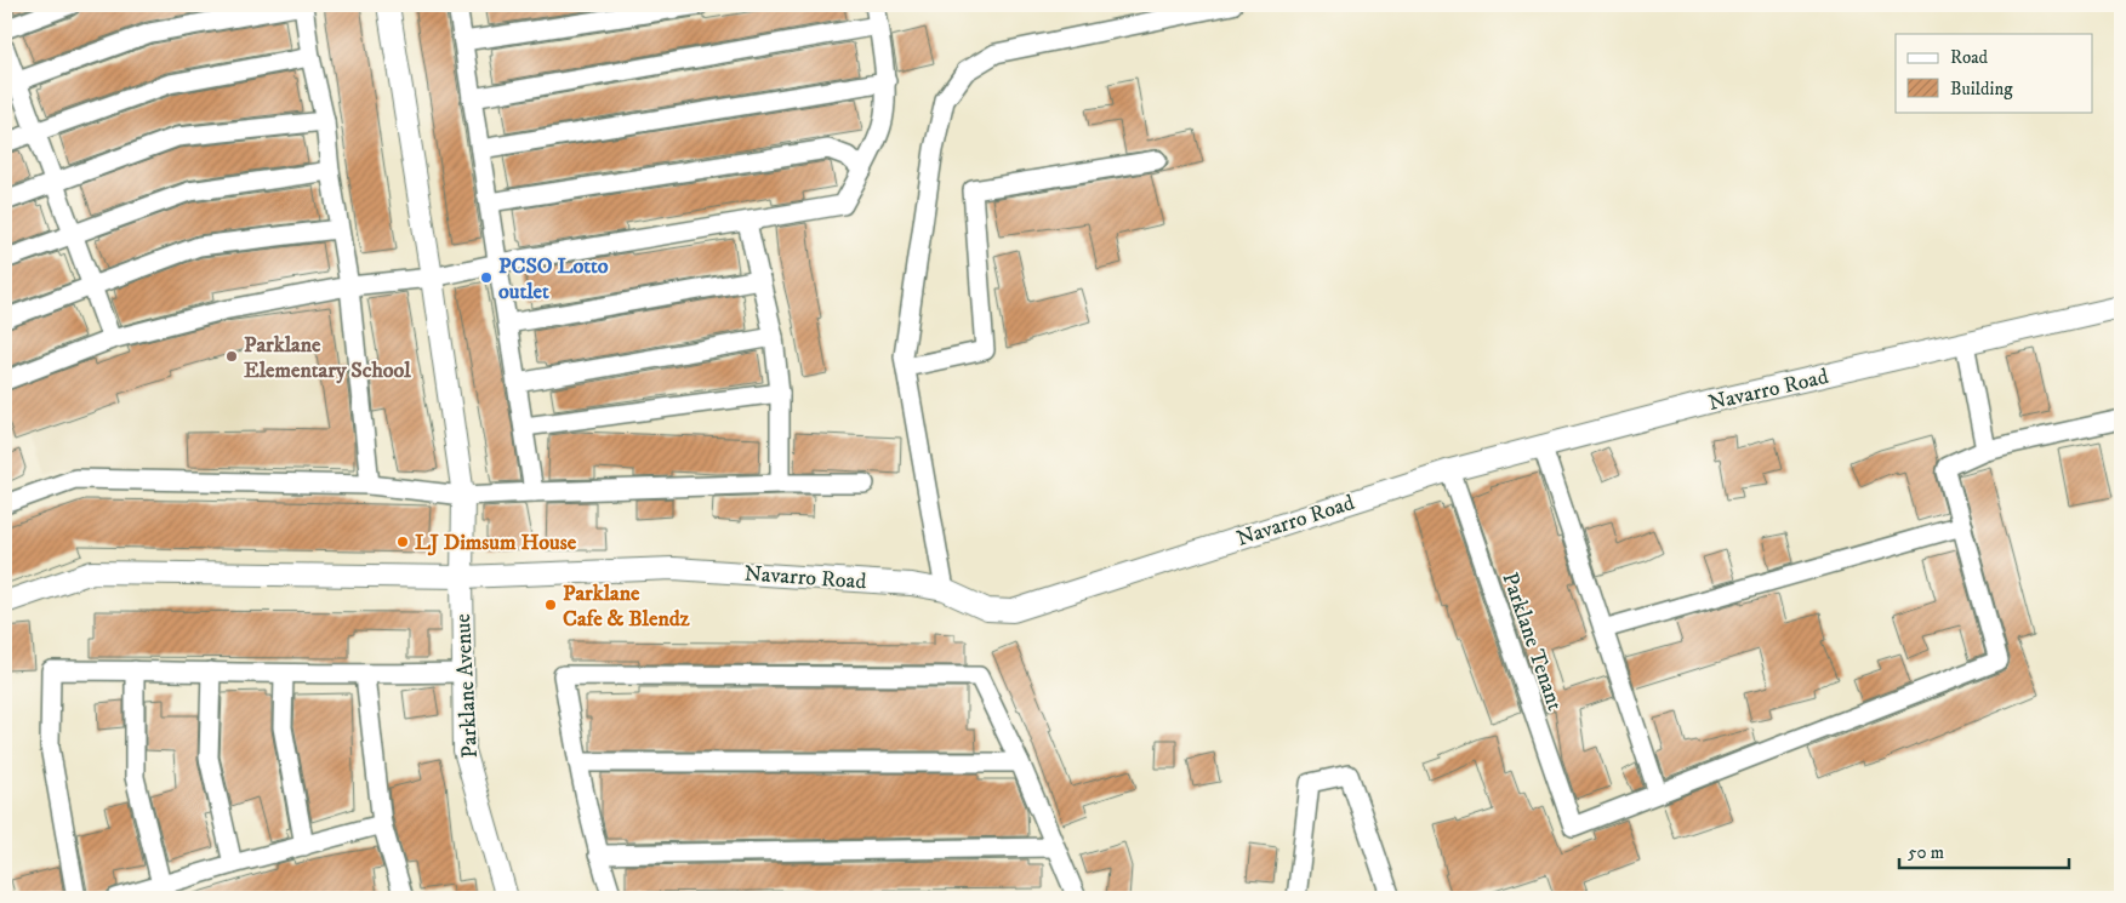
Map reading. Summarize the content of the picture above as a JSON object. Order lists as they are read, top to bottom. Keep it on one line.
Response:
{"streets":{"street":["Navarro Road","Parklane Tenant","Parklane Avenue"]},"crossings":[["Navarro Road","Parklane Tenant"],["Navarro Road","Parklane Avenue"]],"places":["PCSO Lotto outlet","Parklane Elementary School","LJ Dimsum House","Parklane Cafe & Blendz"],"legend":["Road","Building"],"scale_bar":"50 m"}
